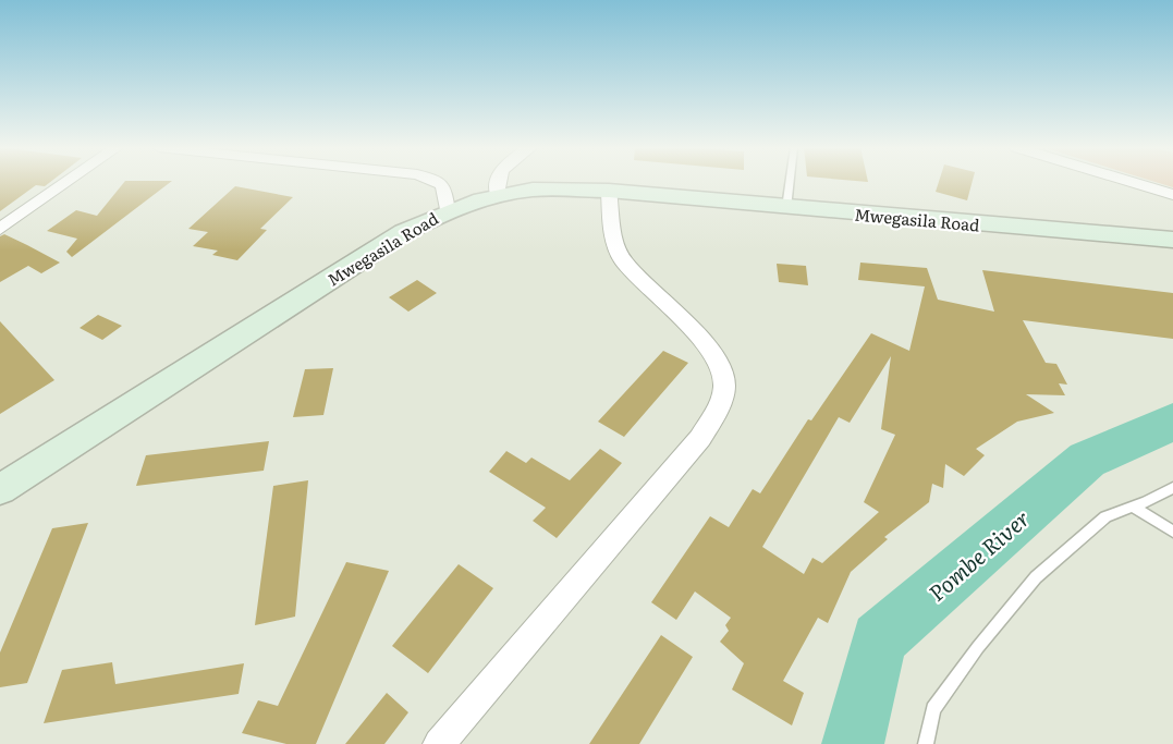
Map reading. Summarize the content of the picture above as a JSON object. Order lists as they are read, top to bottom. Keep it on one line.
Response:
{"streets":{"street":["Mwegasila Road"]},"water":["Pombe River"]}
